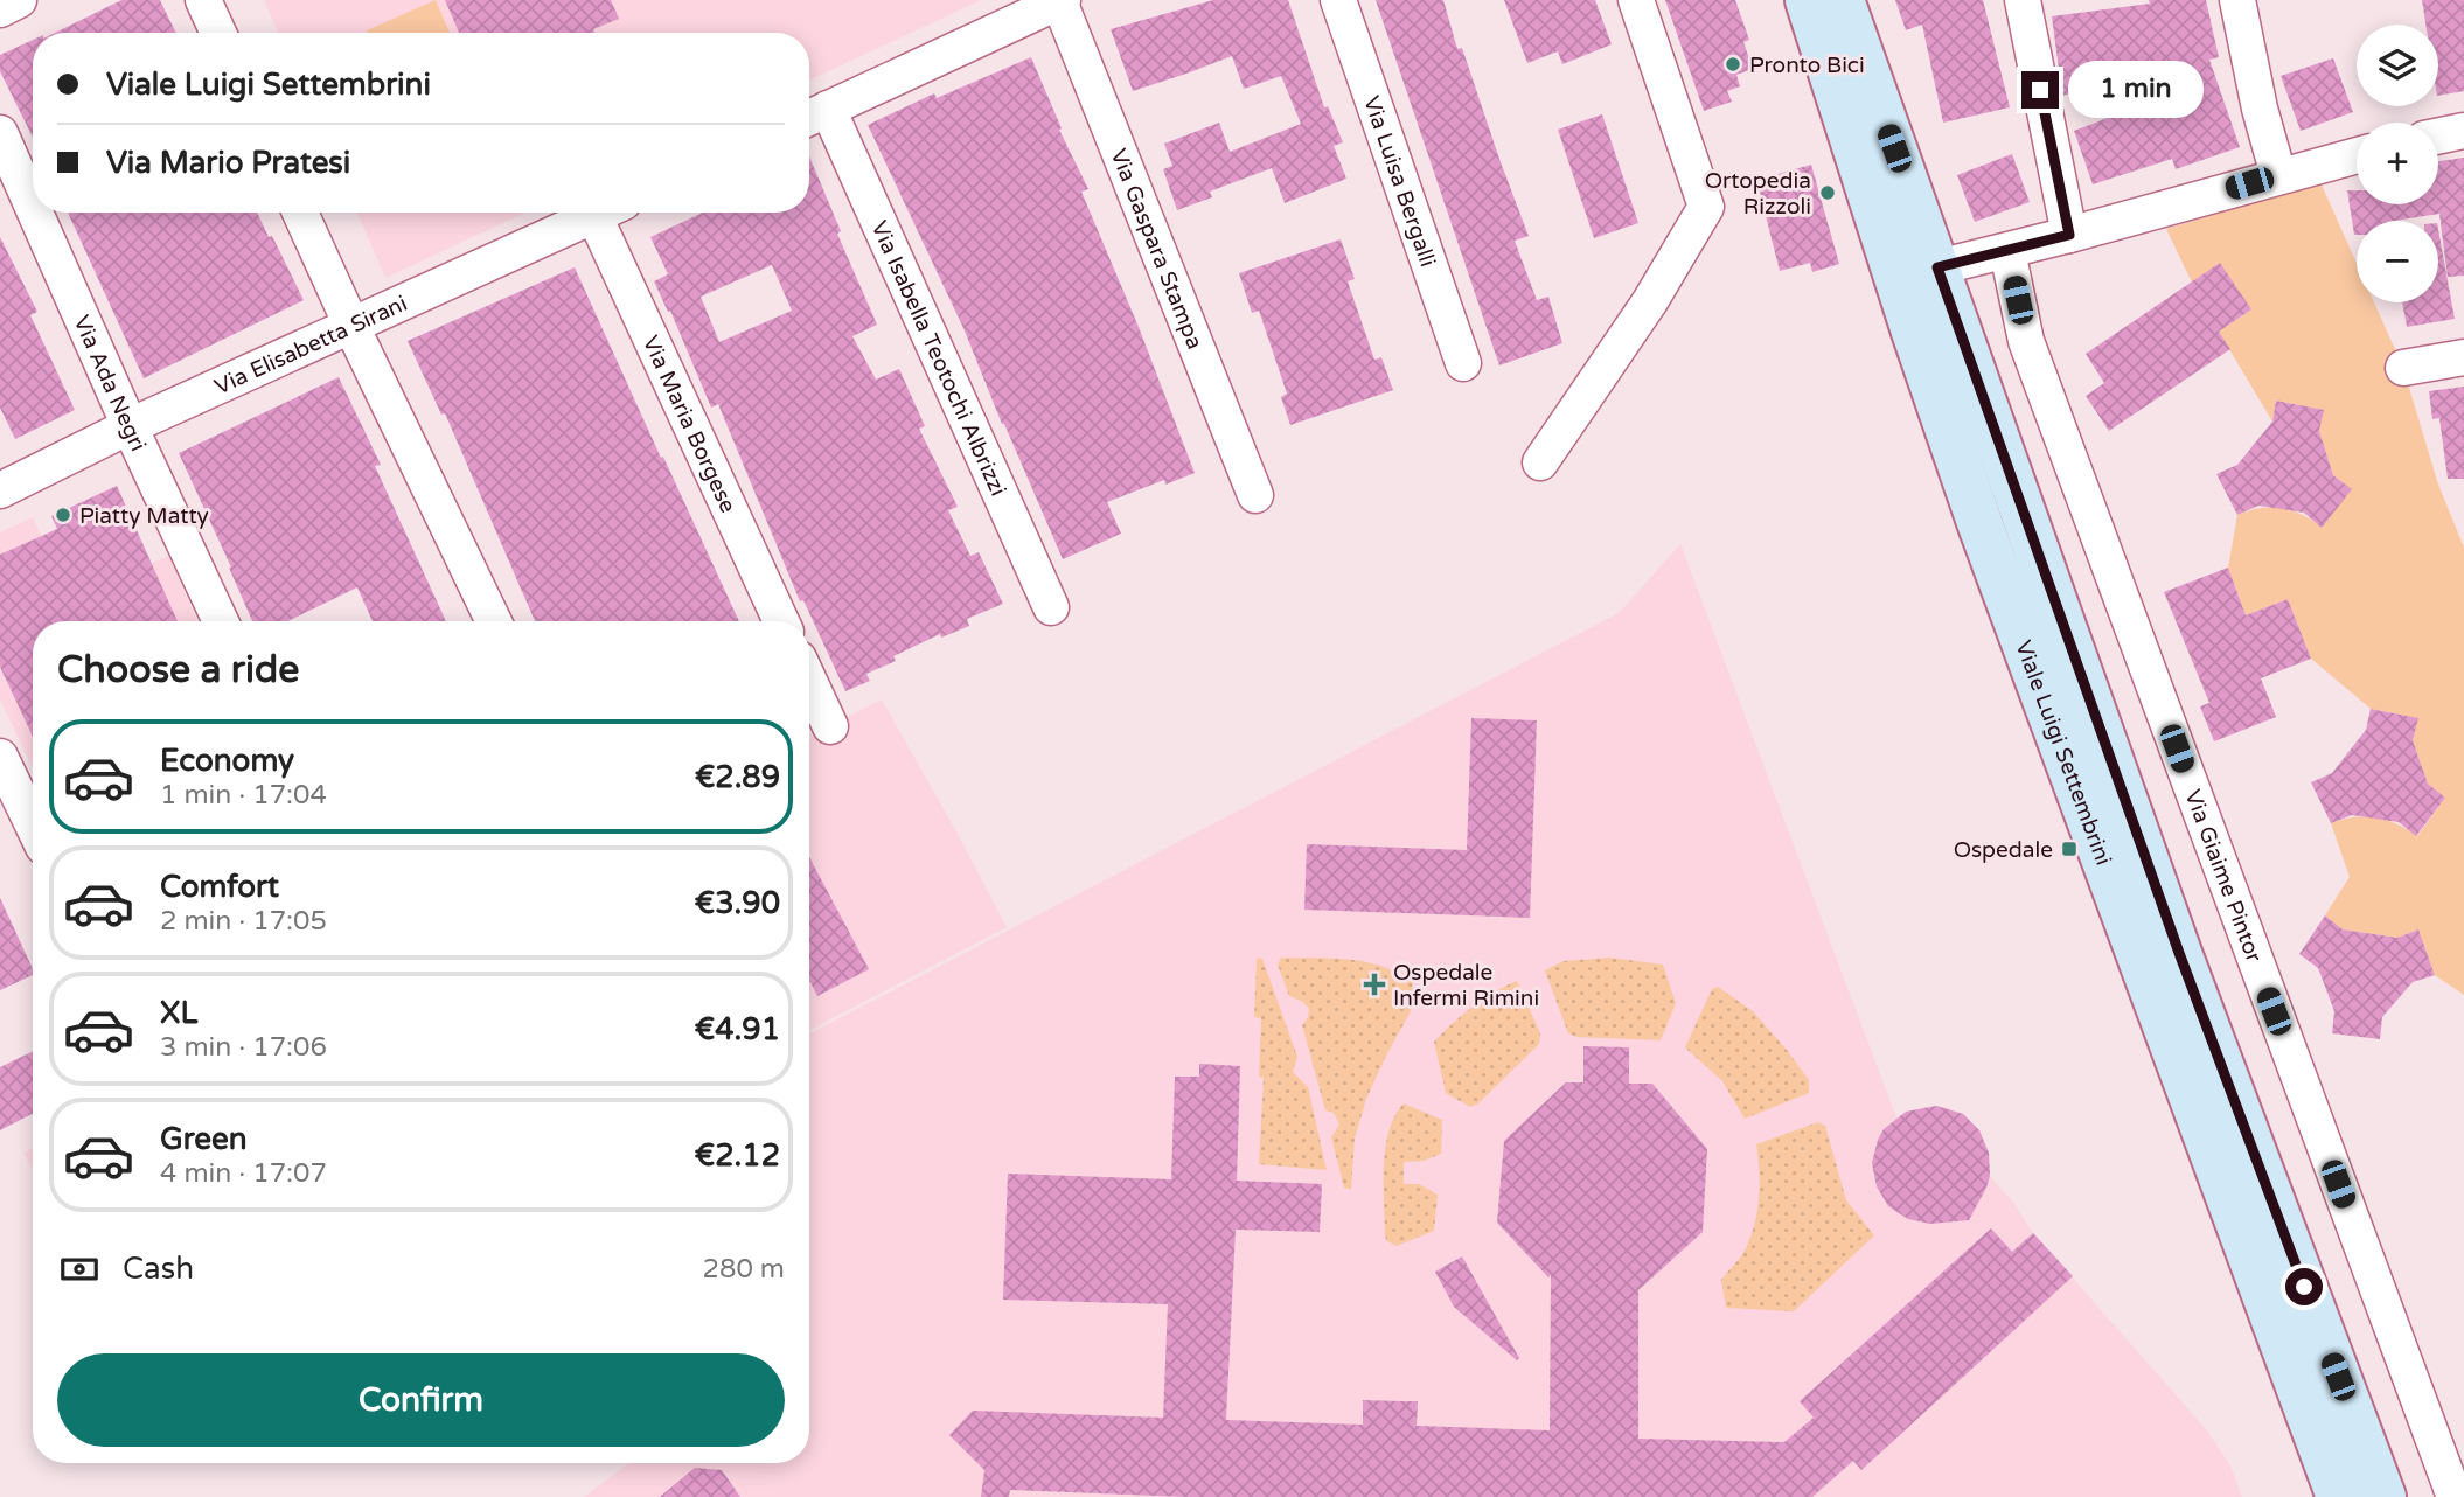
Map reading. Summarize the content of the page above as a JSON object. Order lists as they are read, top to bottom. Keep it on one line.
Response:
{"streets":{"main road":["Viale Luigi Settembrini"],"street":["Via Luisa Bergalli","Via Gaspara Stampa","Via Elisabetta Sirani","Via Isabella Teotochi Albrizzi","Via Ada Negri","Via Maria Borgese","Via Giaime Pintor"]},"crossings":[["Via Elisabetta Sirani","Via Ada Negri"]],"places":{"other":["Pronto Bici","Ortopedia Rizzoli","Piatty Matty"],"transit":["Ospedale"],"health":["Ospedale Infermi Rimini"]},"page":{"map_buttons":["+","−"],"banner":["Viale Luigi Settembrini","Via Mario Pratesi"],"bubble":"1 min","heading":"Choose a ride","list":[{"name":"Economy","note":"1 min · 17:04","value":"€2.89"},{"name":"Comfort","note":"2 min · 17:05","value":"€3.90"},{"name":"XL","note":"3 min · 17:06","value":"€4.91"},{"name":"Green","note":"4 min · 17:07","value":"€2.12"}],"pay":["Cash","280 m"],"buttons":"Confirm"}}
